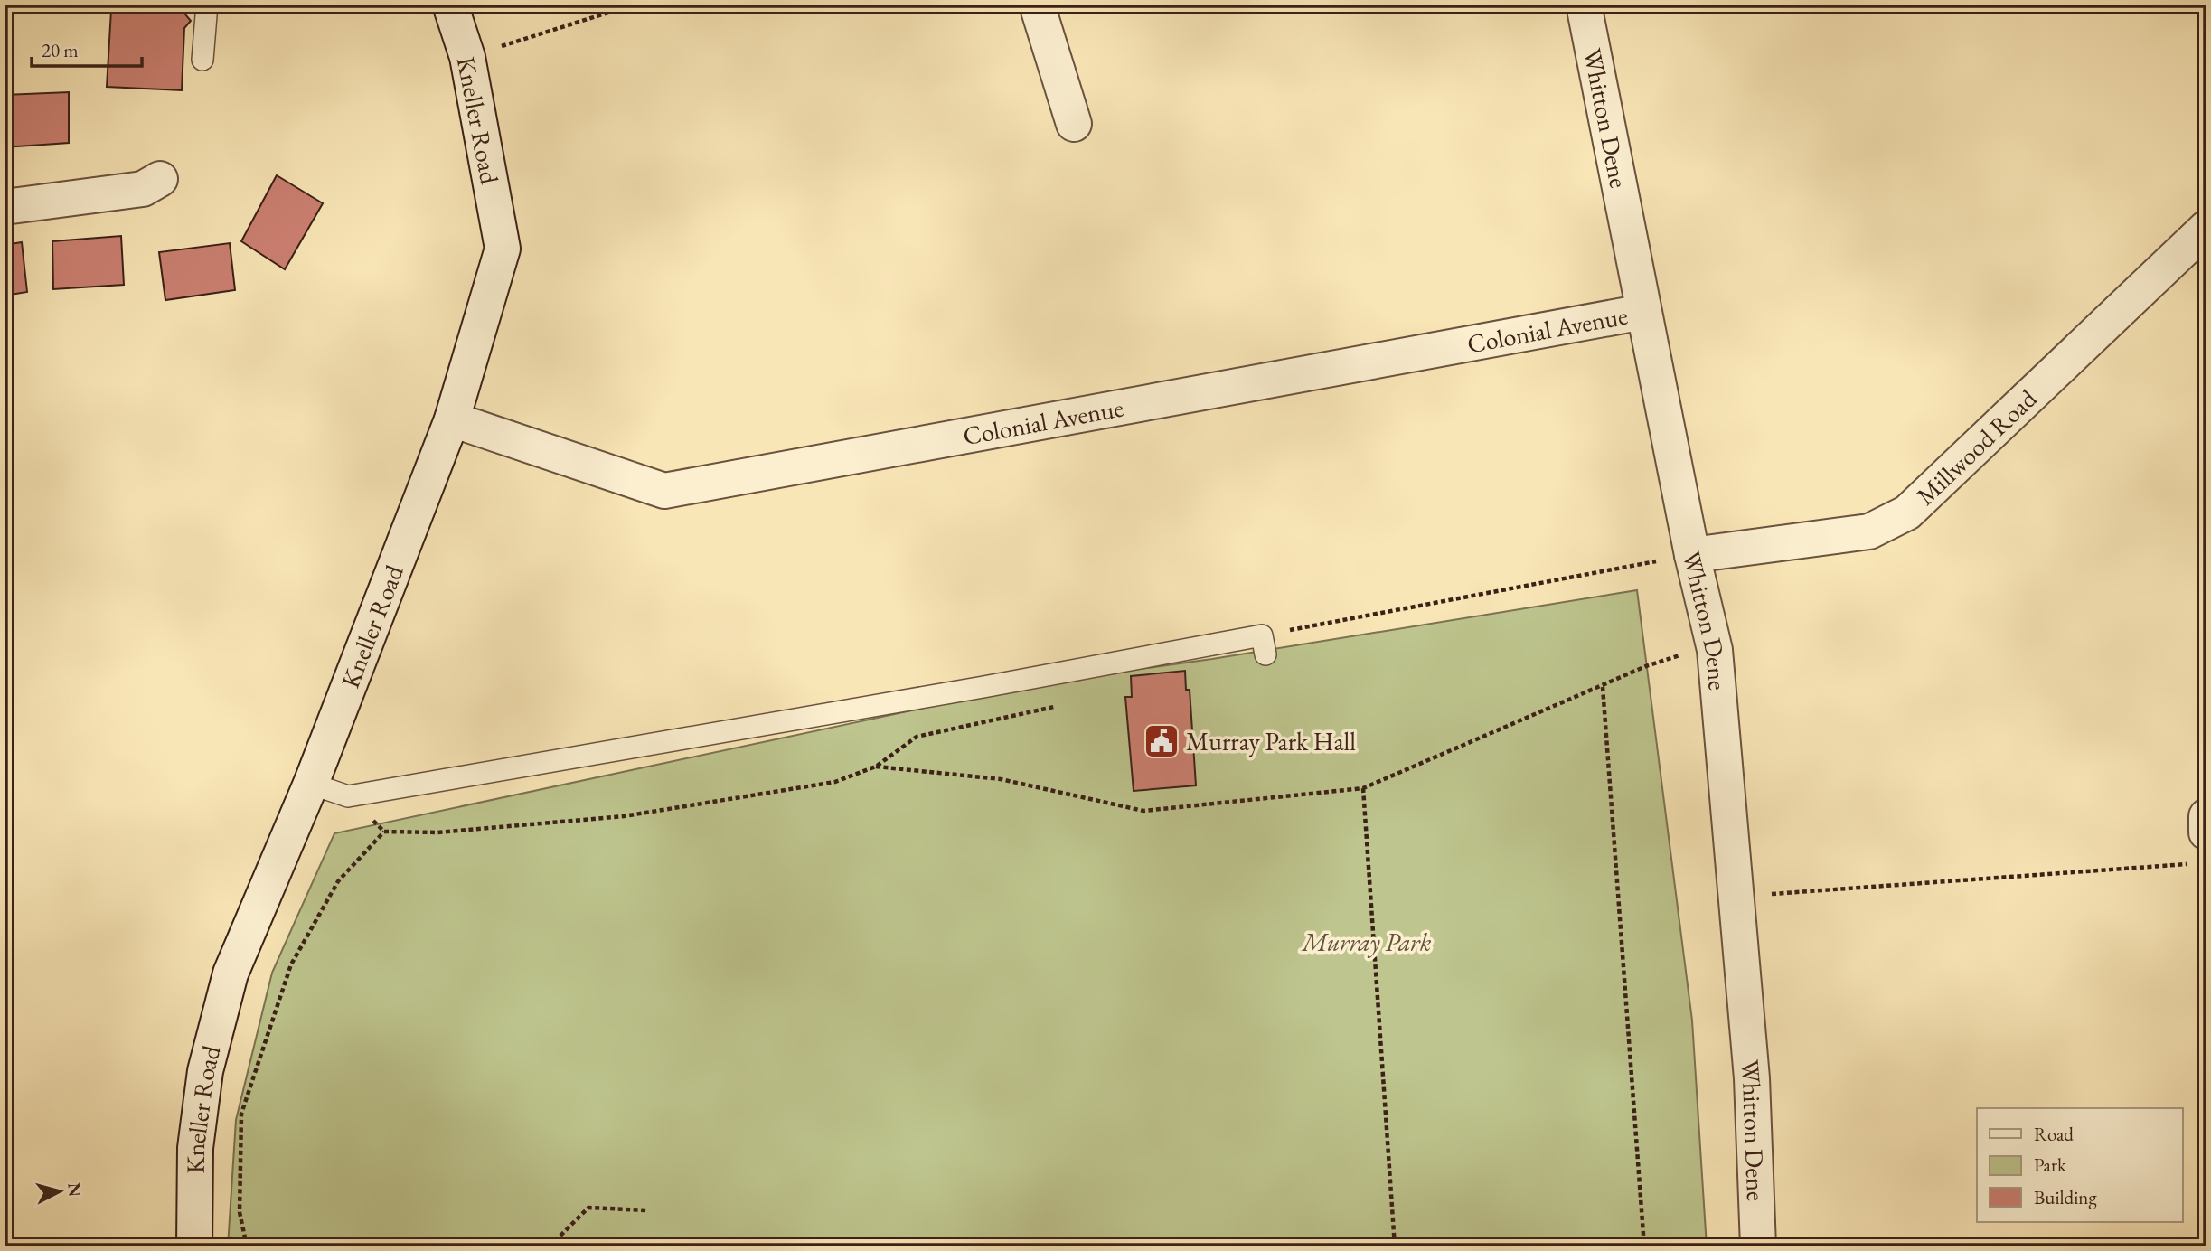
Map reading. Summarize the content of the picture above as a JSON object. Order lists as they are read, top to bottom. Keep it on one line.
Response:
{"streets":{"street":["Whitton Dene","Kneller Road","Colonial Avenue","Millwood Road"]},"crossings":[["Whitton Dene","Colonial Avenue"],["Whitton Dene","Millwood Road"],["Kneller Road","Colonial Avenue"]],"parks":["Murray Park"],"places":{"public building":["Murray Park Hall"]},"legend":["Road","Park","Building"],"scale_bar":"20 m","north":"right"}
